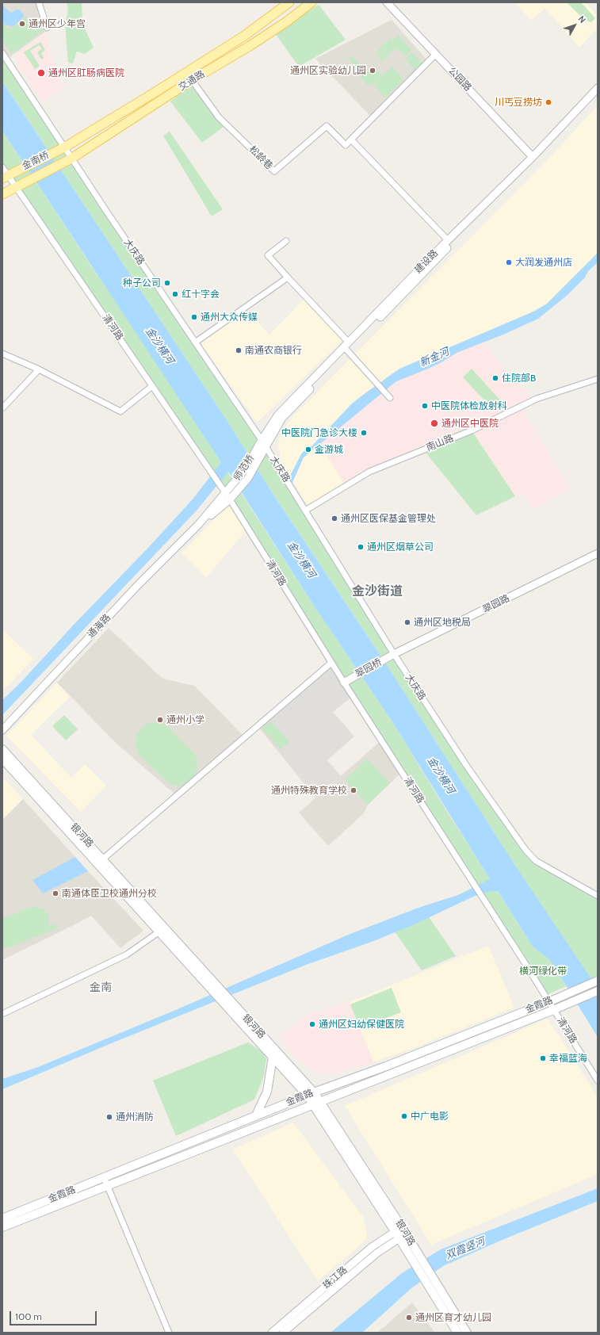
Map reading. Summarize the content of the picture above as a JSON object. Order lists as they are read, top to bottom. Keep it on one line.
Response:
{"streets":{"main road":["交通路","金南桥","银河路","金霞路"],"street":["公园路","松龄巷","大庆路","建设路","清河路","南山路","师范桥","翠园路","通海路","翠园桥","珠江路"]},"crossings":[["公园路","建设路"],["交通路","松龄巷"],["交通路","金南桥"],["交通路","大庆路"],["金南桥","大庆路"],["金南桥","清河路"],["大庆路","建设路"],["大庆路","南山路"],["大庆路","师范桥"],["大庆路","翠园路"],["大庆路","翠园桥"],["建设路","师范桥"],["清河路","师范桥"],["清河路","通海路"],["清河路","翠园桥"],["清河路","金霞路"],["师范桥","通海路"],["翠园路","翠园桥"],["银河路","金霞路"],["银河路","珠江路"]],"districts":["金沙街道","金南"],"water":["金沙横河","新金河","双霞竖河"],"parks":["横河绿化带"],"places":["通州区少年宫","通州区实验幼儿园","通州区肛肠病医院","川丐豆捞坊","大润发通州店","种子公司","红十字会","通州大众传媒","南通农商银行","住院部B","中医院体检放射科","通州区中医院","中医院门急诊大楼","金游城","通州区医保基金管理处","通州区烟草公司","通州区地税局","通州小学","通州特殊教育学校","南通体臣卫校通州分校","通州区妇幼保健医院","幸福蓝海","中广电影","通州消防","通州区育才幼儿园"],"scale_bar":"100 m","north":"top right"}
